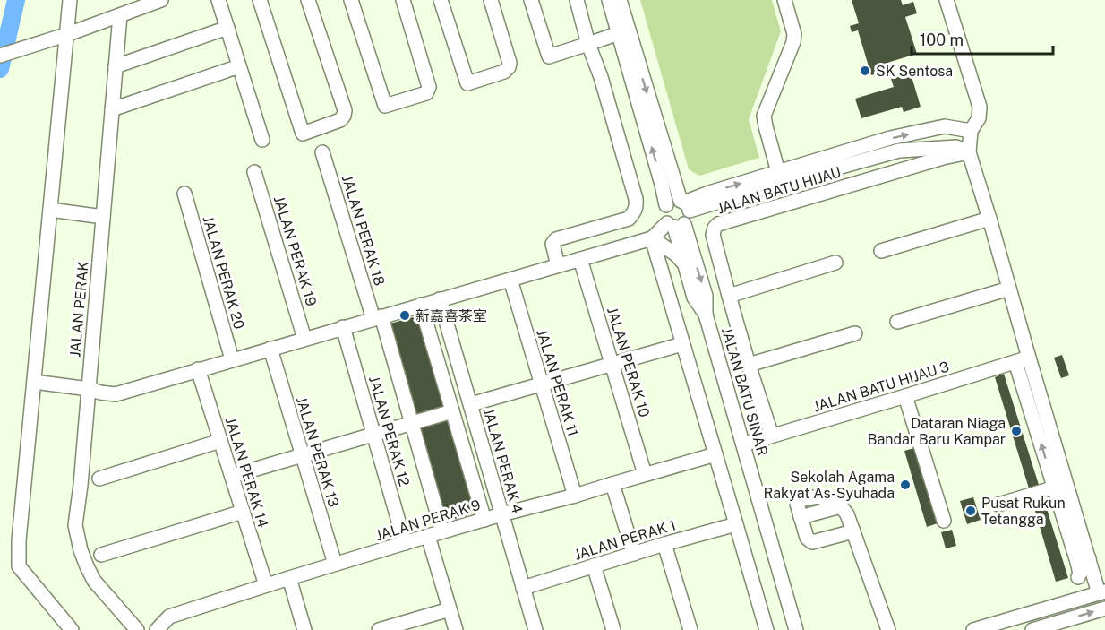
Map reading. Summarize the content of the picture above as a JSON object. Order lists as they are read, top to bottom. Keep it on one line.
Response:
{"streets":{"street":["JALAN BATU HIJAU","JALAN PERAK 18","JALAN PERAK 19","JALAN PERAK 20","JALAN PERAK","JALAN PERAK 10","JALAN PERAK 11","JALAN BATU HIJAU 3","JALAN BATU SINAR","JALAN PERAK 12","JALAN PERAK 13","JALAN PERAK 4","JALAN PERAK 14","JALAN PERAK 9","JALAN PERAK 1"]},"crossings":[["JALAN BATU HIJAU","JALAN BATU HIJAU 3"],["JALAN BATU HIJAU","JALAN BATU SINAR"],["JALAN PERAK 18","JALAN PERAK 9"],["JALAN PERAK 10","JALAN PERAK 9"],["JALAN PERAK 11","JALAN PERAK 9"],["JALAN BATU HIJAU 3","JALAN BATU SINAR"],["JALAN PERAK 12","JALAN PERAK 9"],["JALAN PERAK 13","JALAN PERAK 9"],["JALAN PERAK 4","JALAN PERAK 9"],["JALAN PERAK 4","JALAN PERAK 1"],["JALAN PERAK 14","JALAN PERAK 9"]],"places":["SK Sentosa","新嘉喜茶室","Dataran Niaga Bandar Baru Kampar","Sekolah Agama Rakyat As-Syuhada","Pusat Rukun Tetangga"],"scale_bar":"100 m"}
